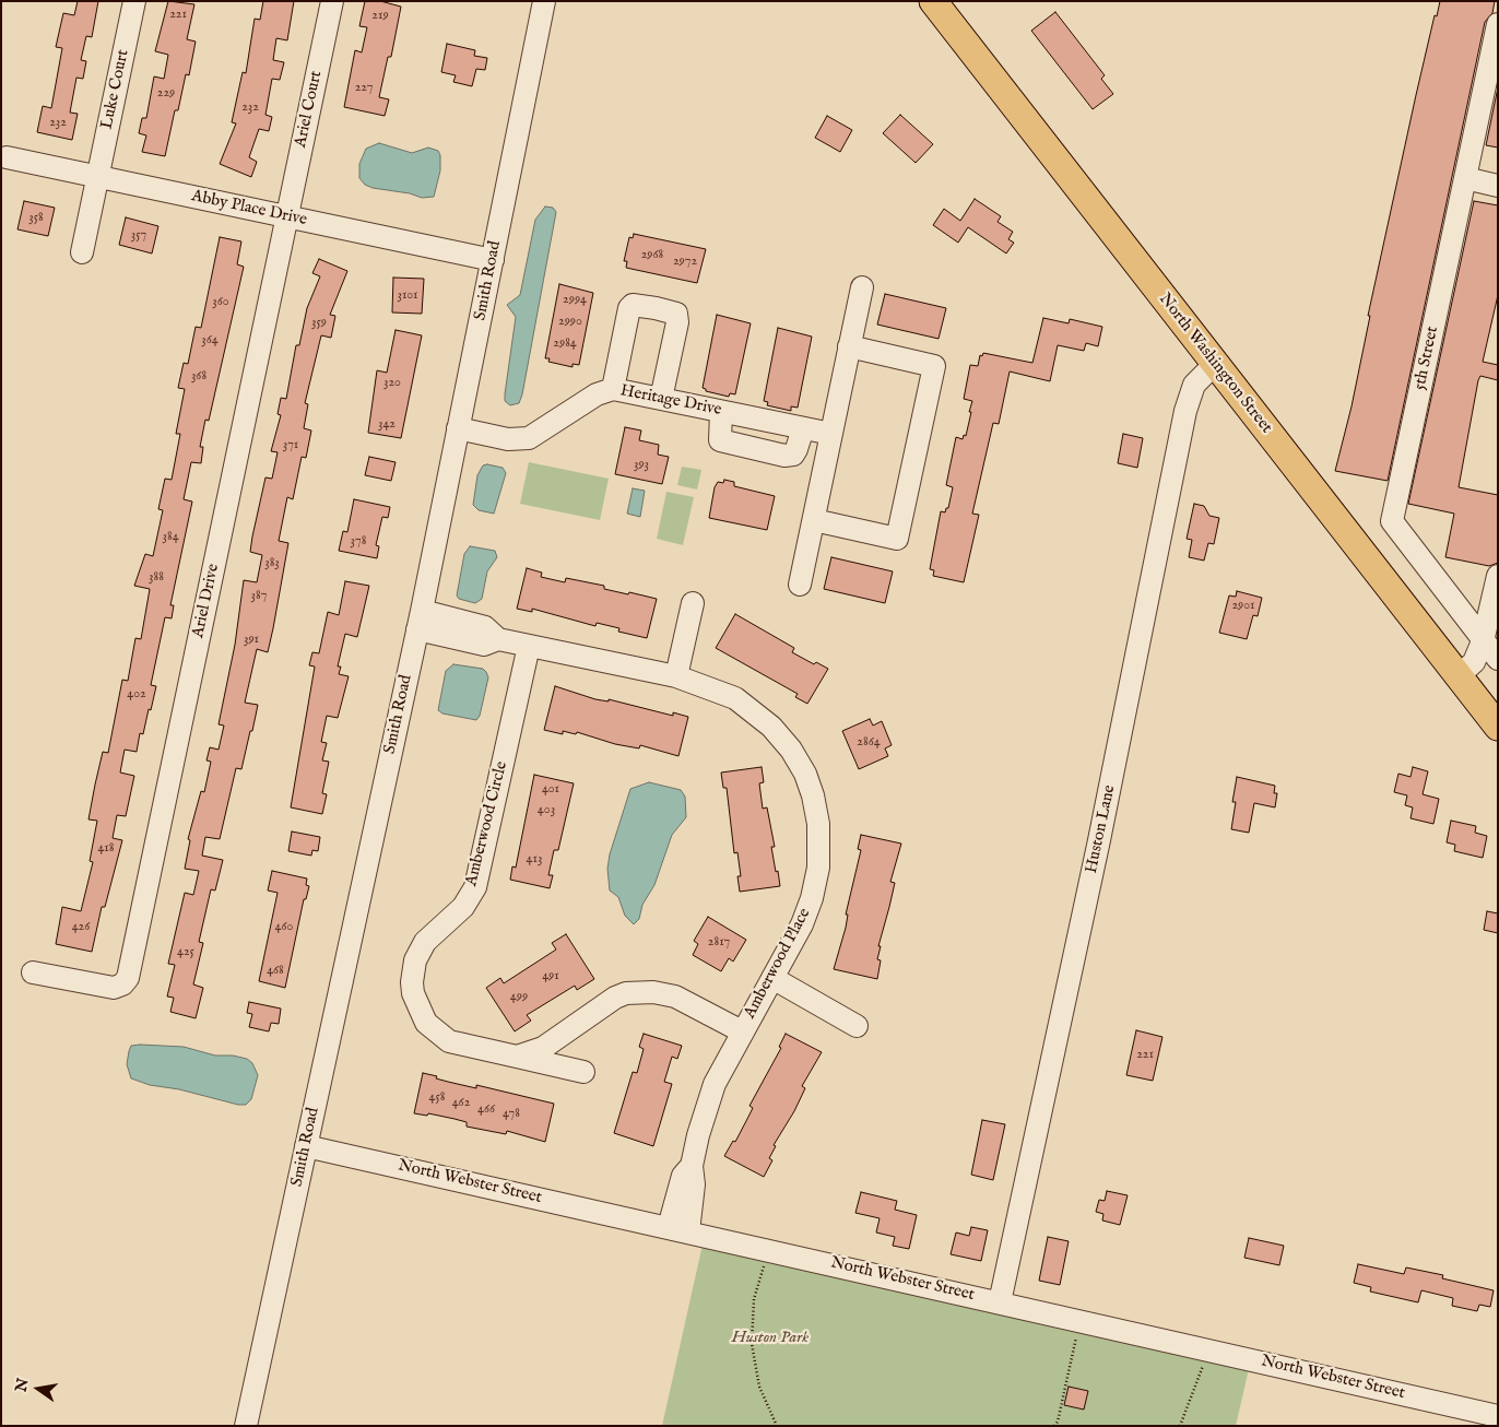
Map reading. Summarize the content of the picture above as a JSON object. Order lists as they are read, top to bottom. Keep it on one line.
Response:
{"streets":{"main road":["North Washington Street"],"street":["Luke Court","Ariel Court","Abby Place Drive","Smith Road","5th Street","Heritage Drive","Ariel Drive","Amberwood Circle","Huston Lane","Amberwood Place","North Webster Street"]},"crossings":[["Luke Court","Abby Place Drive"],["Ariel Court","Abby Place Drive"],["Ariel Court","Ariel Drive"],["Abby Place Drive","Smith Road"],["Abby Place Drive","Ariel Drive"],["Smith Road","Heritage Drive"],["Smith Road","Amberwood Place"],["Smith Road","North Webster Street"],["North Washington Street","Huston Lane"],["Amberwood Circle","Amberwood Place"],["Huston Lane","North Webster Street"],["Amberwood Place","North Webster Street"]],"parks":["Huston Park"],"house_numbers":["221","219","227","229","232","232","358","357","2968","2972","3101","2994","360","2990","359","364","2984","368","320","342","371","393","384","378","383","388","387","2901","391","402","2864","401","403","418","413","426","460","2817","425","468","491","499","221","458","462","466","478"],"north":"left"}
